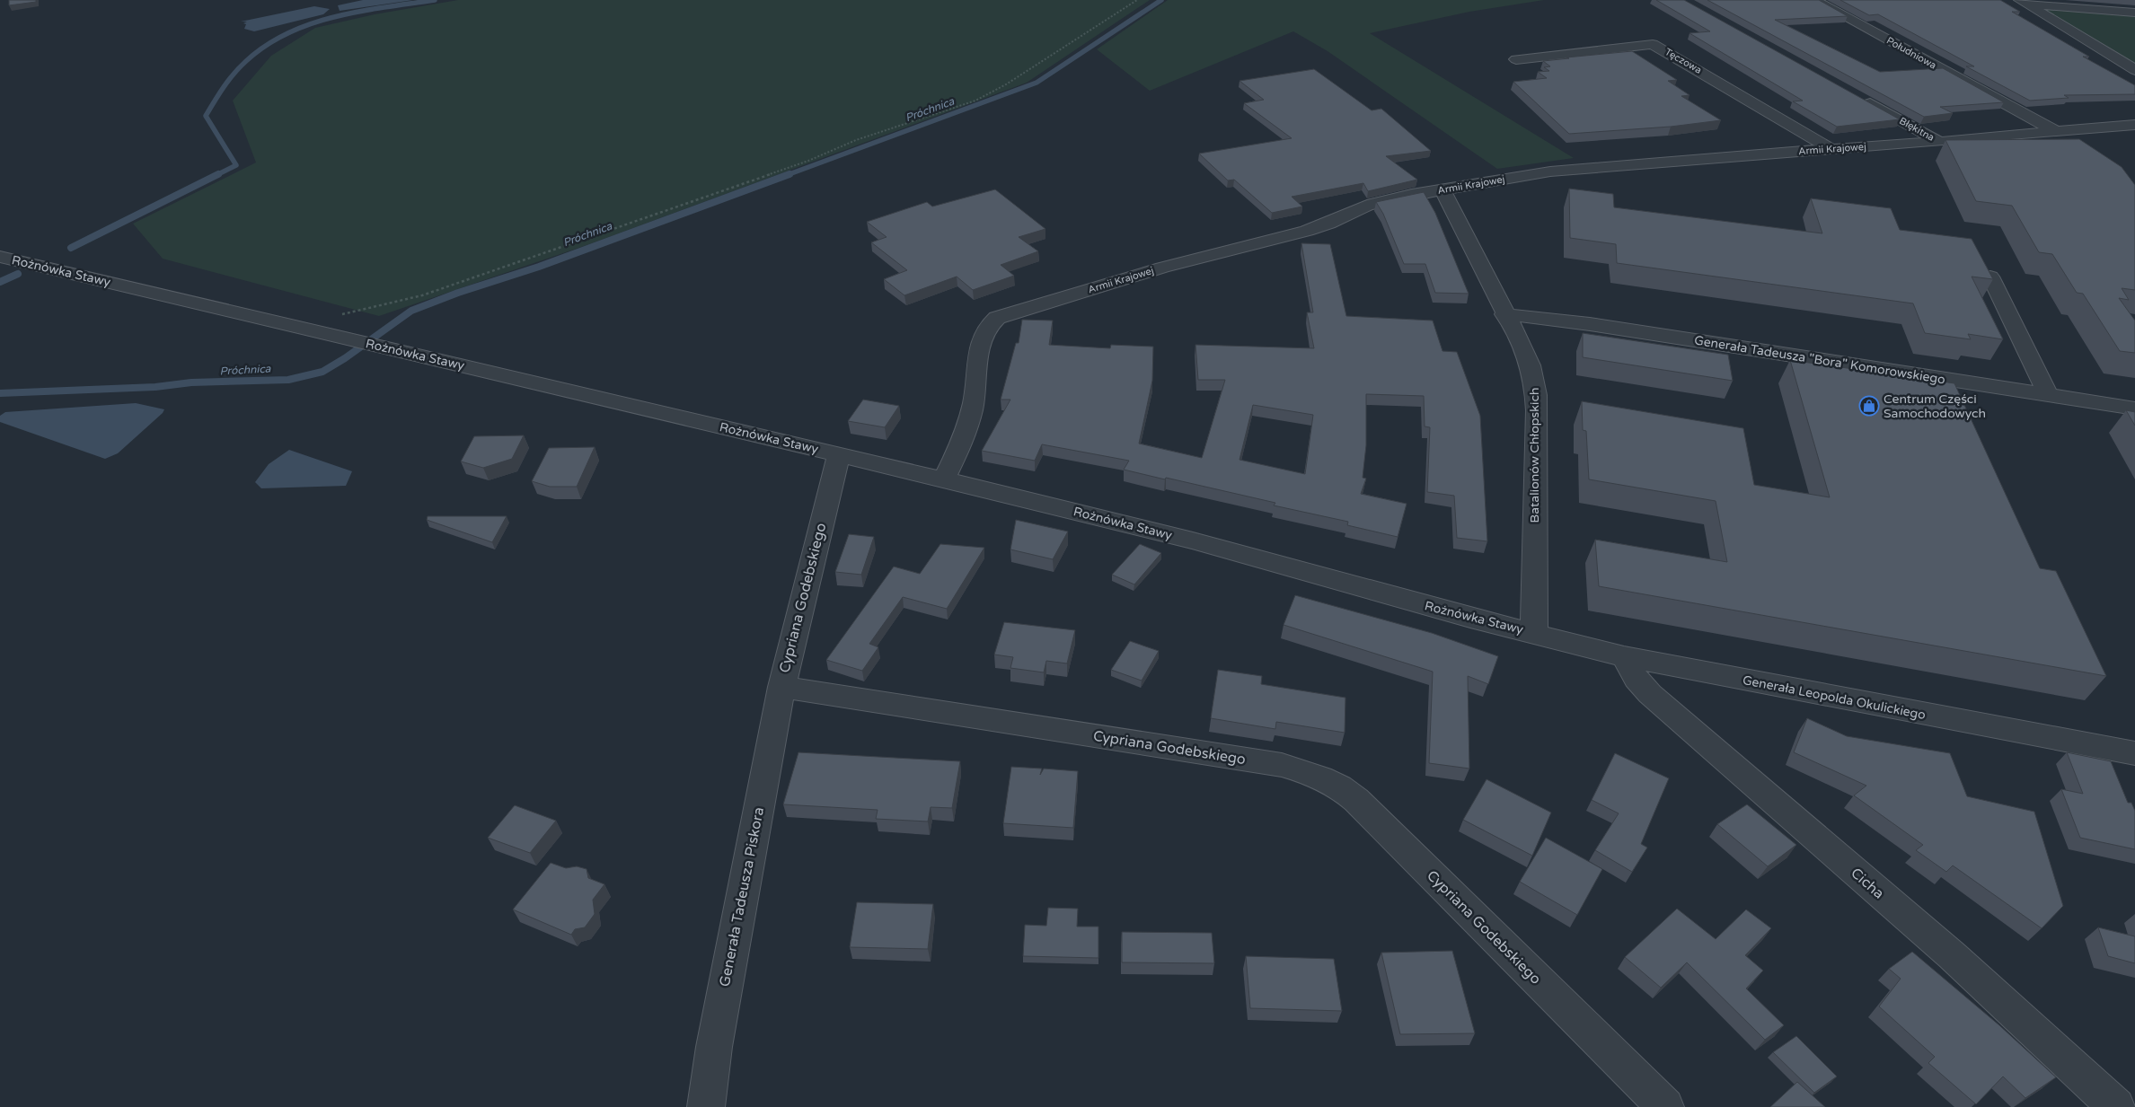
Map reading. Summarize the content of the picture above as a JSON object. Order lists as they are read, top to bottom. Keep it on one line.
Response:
{"streets":{"street":["Południowa","Tęczowa","Błękitna","Armii Krajowej","Rożnówka Stawy","Generała Tadeusza \"Bora\" Komorowskiego","Batalionów Chłopskich","Cypriana Godebskiego","Generała Leopolda Okulickiego","Cicha","Generała Tadeusza Piskora"]},"crossings":[["Południowa","Armii Krajowej"],["Tęczowa","Armii Krajowej"],["Błękitna","Armii Krajowej"],["Armii Krajowej","Rożnówka Stawy"],["Armii Krajowej","Batalionów Chłopskich"],["Rożnówka Stawy","Batalionów Chłopskich"],["Rożnówka Stawy","Cypriana Godebskiego"],["Rożnówka Stawy","Generała Leopolda Okulickiego"],["Generała Tadeusza \"Bora\" Komorowskiego","Batalionów Chłopskich"],["Batalionów Chłopskich","Generała Leopolda Okulickiego"],["Cypriana Godebskiego","Generała Tadeusza Piskora"],["Generała Leopolda Okulickiego","Cicha"]],"water":["Próchnica"],"places":{"shop":["Centrum Części Samochodowych"]}}
